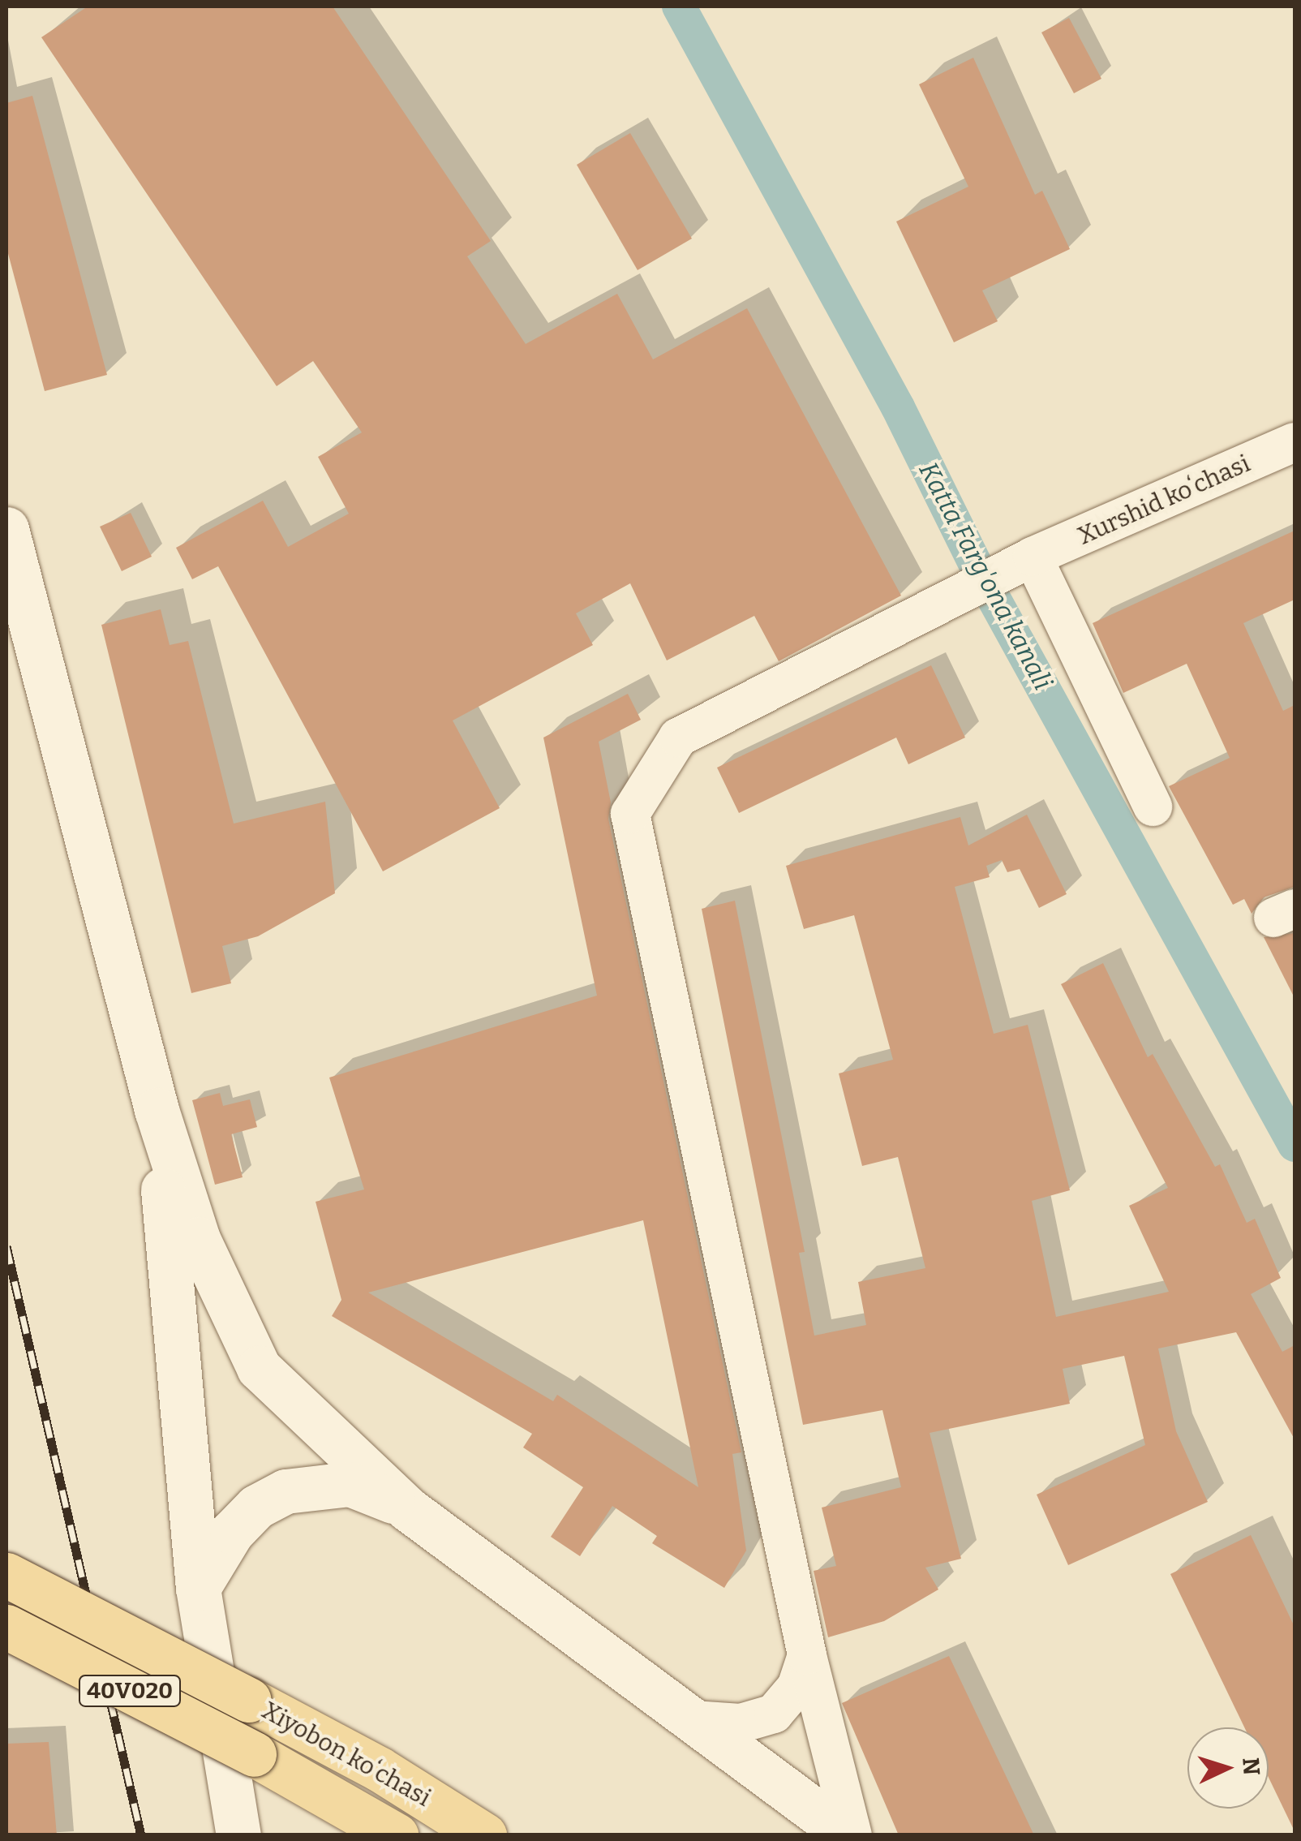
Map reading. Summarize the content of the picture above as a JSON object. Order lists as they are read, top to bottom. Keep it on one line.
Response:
{"streets":{"main road":["40V020","Xiyobon koʻchasi"],"street":["Xurshid koʻchasi"]},"water":["Katta Farg'ona kanali"],"north":"right"}
